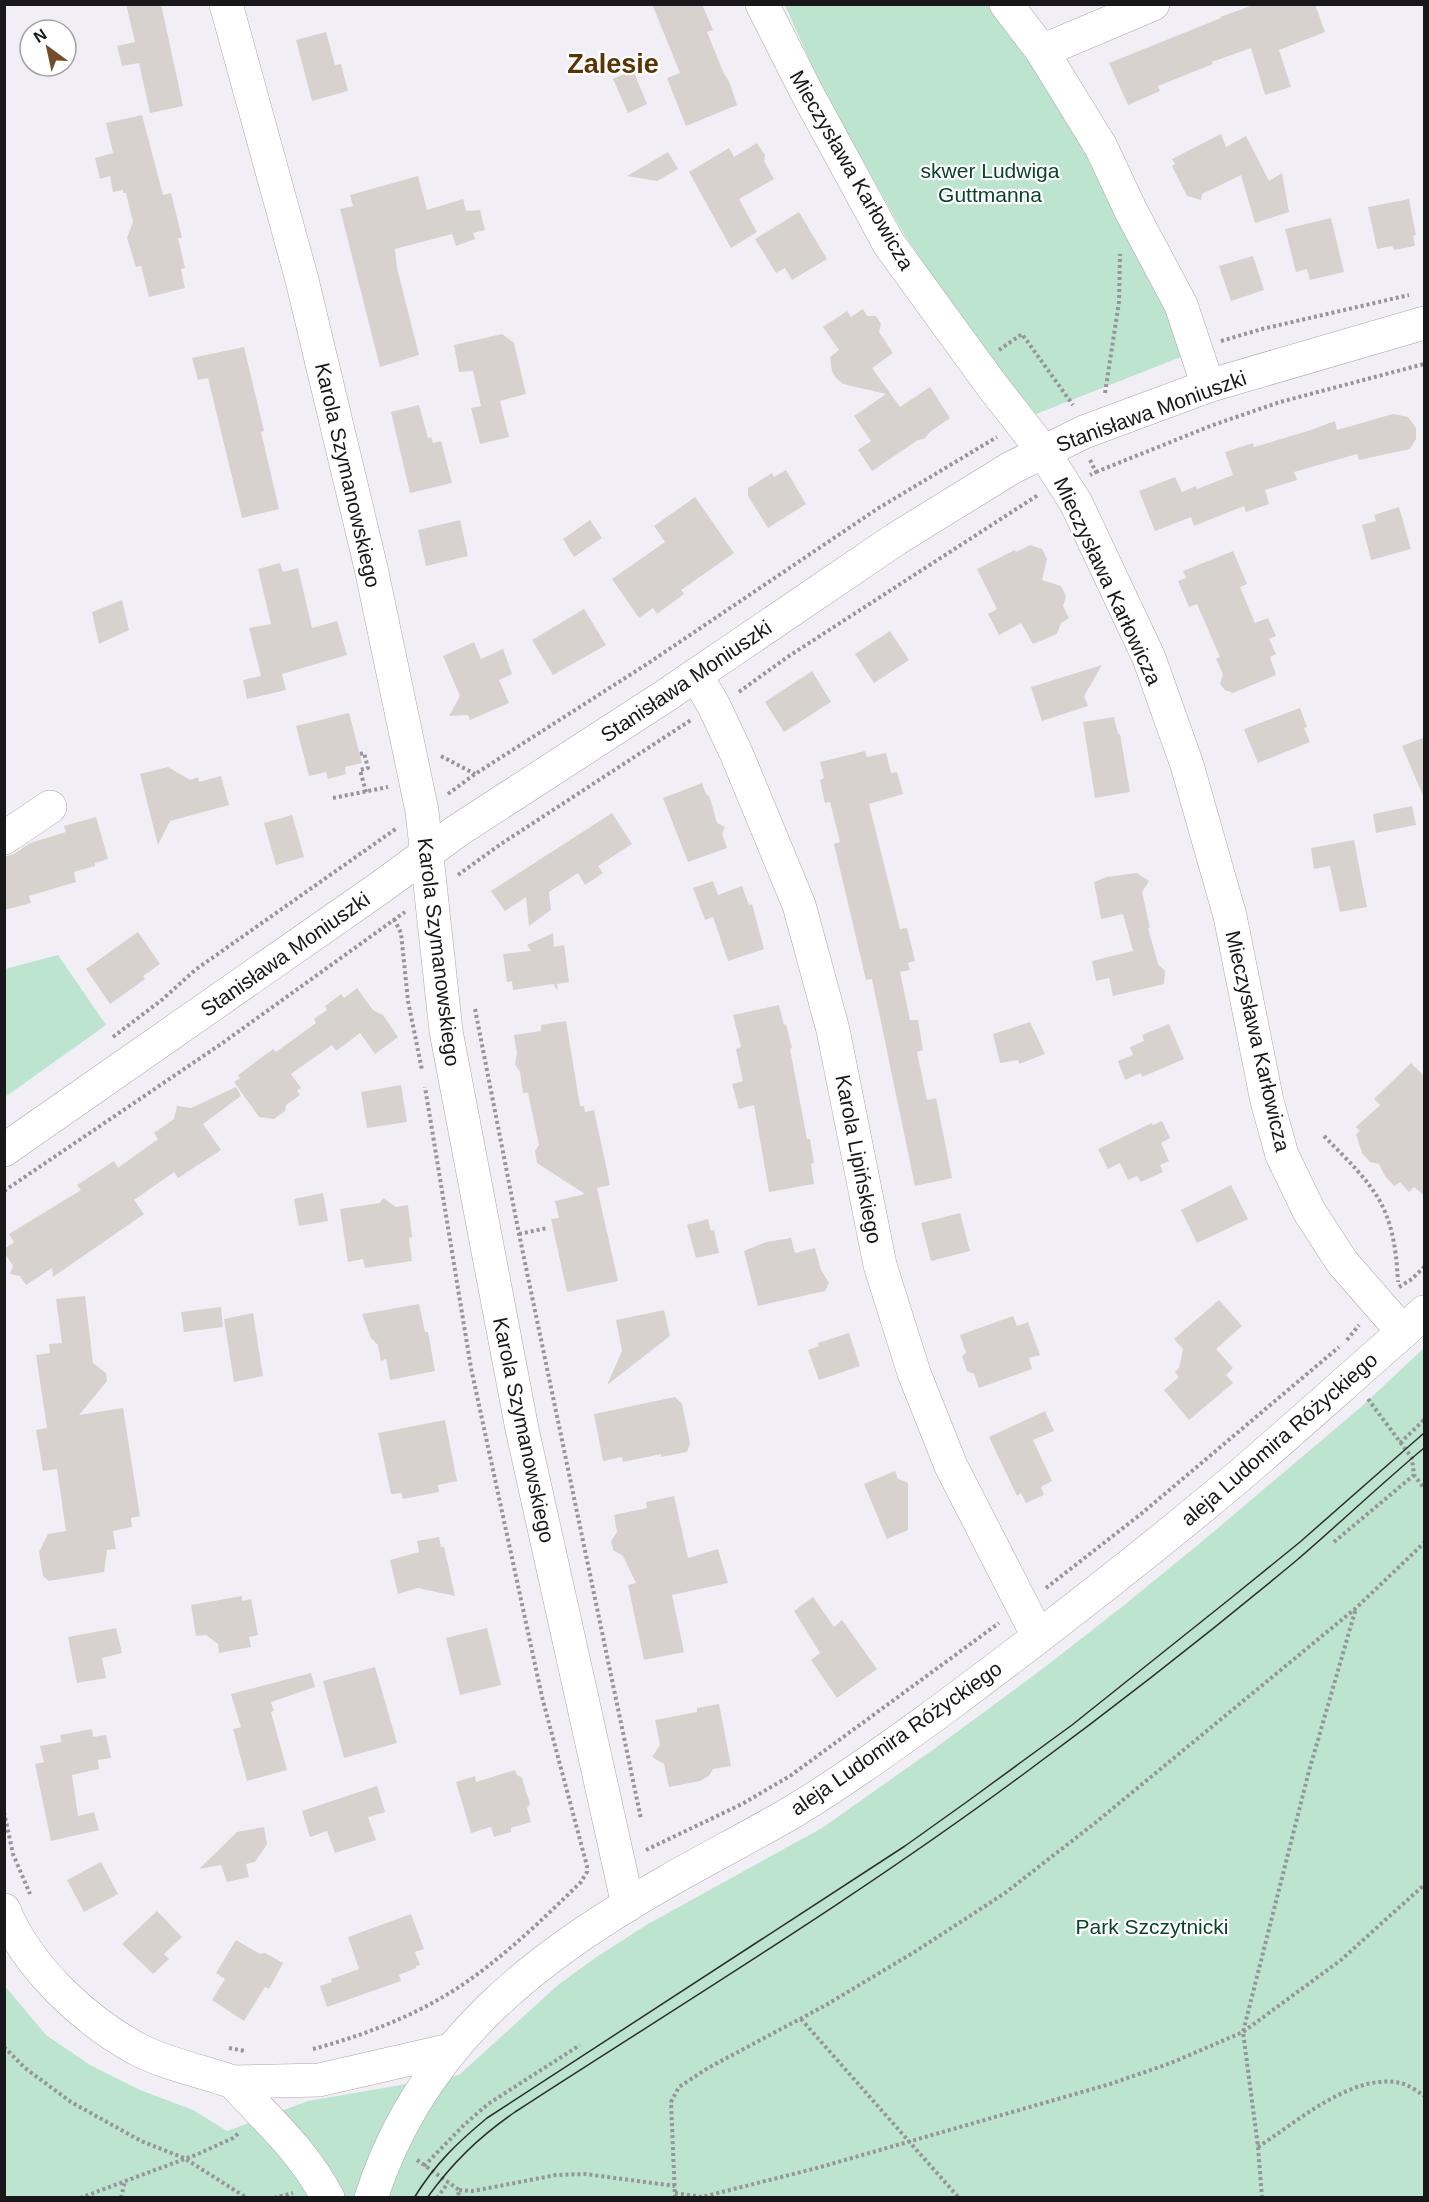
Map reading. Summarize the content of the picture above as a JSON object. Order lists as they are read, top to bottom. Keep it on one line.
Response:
{"streets":{"street":["Mieczysława Karłowicza","Stanisława Moniuszki","Karola Szymanowskiego","Karola Lipińskiego","aleja Ludomira Różyckiego"]},"crossings":[["Mieczysława Karłowicza","Stanisława Moniuszki"],["Mieczysława Karłowicza","aleja Ludomira Różyckiego"],["Stanisława Moniuszki","Karola Szymanowskiego"],["Stanisława Moniuszki","Karola Lipińskiego"],["Karola Szymanowskiego","aleja Ludomira Różyckiego"],["Karola Lipińskiego","aleja Ludomira Różyckiego"]],"districts":["Zalesie"],"parks":["skwer Ludwiga Guttmanna","Park Szczytnicki"],"north":"top left"}
